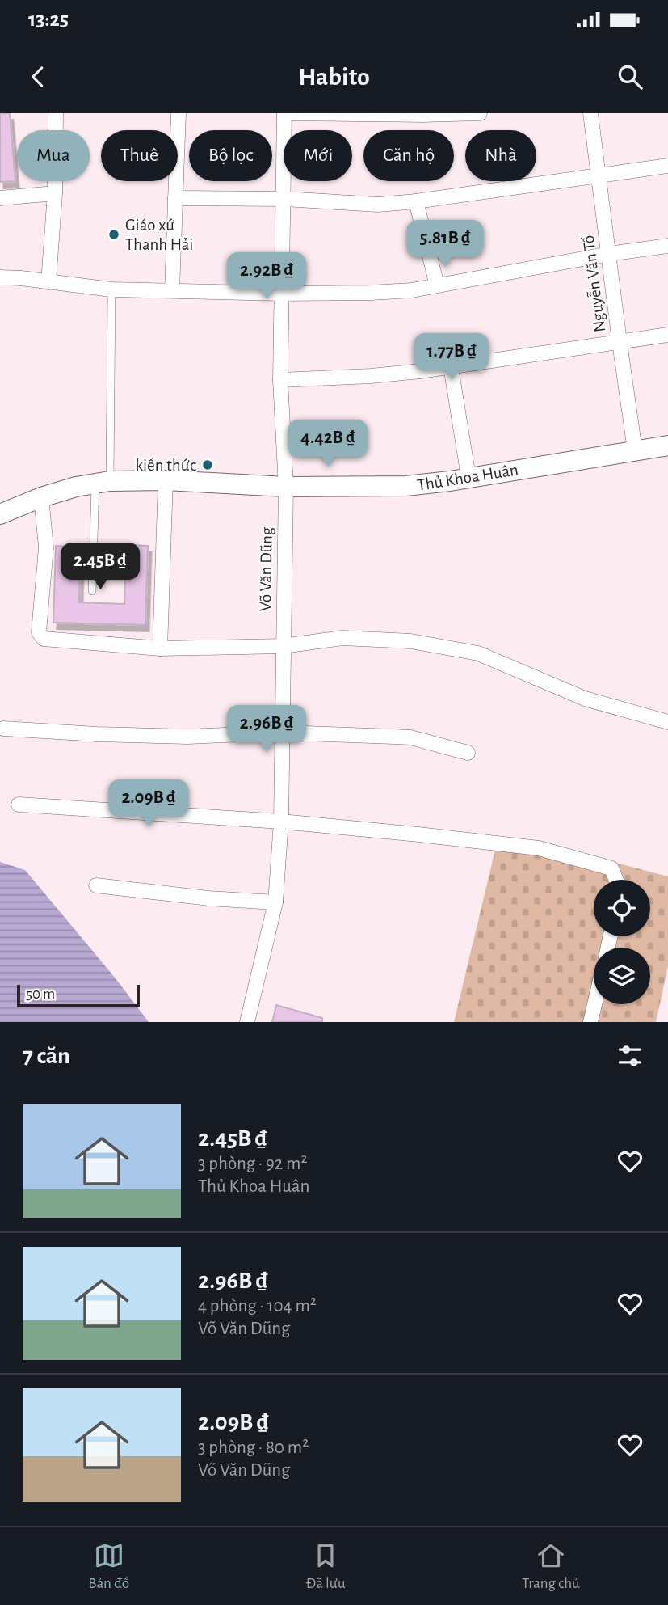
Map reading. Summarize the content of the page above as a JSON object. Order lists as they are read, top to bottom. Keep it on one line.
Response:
{"streets":{"main road":["Thủ Khoa Huân"],"street":["Nguyễn Văn Tố","Võ Văn Dũng"]},"crossings":[["Nguyễn Văn Tố","Thủ Khoa Huân"],["Thủ Khoa Huân","Võ Văn Dũng"]],"places":["Giáo xứ Thanh Hải","kiến thức"],"scale_bar":"50 m","page":{"status":"13:25","header":"Habito","chip":["Mua","Thuê","Bộ lọc","Mới","Căn hộ","Nhà"],"price":["5.81B ₫","2.92B ₫","1.77B ₫","4.42B ₫","2.45B ₫","2.96B ₫","2.09B ₫"],"scale":"50 m","heading":"7 căn","list":[{"name":"2.45B ₫","note":"3 phòng · 92 m² · Thủ Khoa Huân"},{"name":"2.96B ₫","note":"4 phòng · 104 m² · Võ Văn Dũng"},{"name":"2.09B ₫","note":"3 phòng · 80 m² · Võ Văn Dũng"}],"tabs":["Bản đồ","Đã lưu","Trang chủ"]}}
